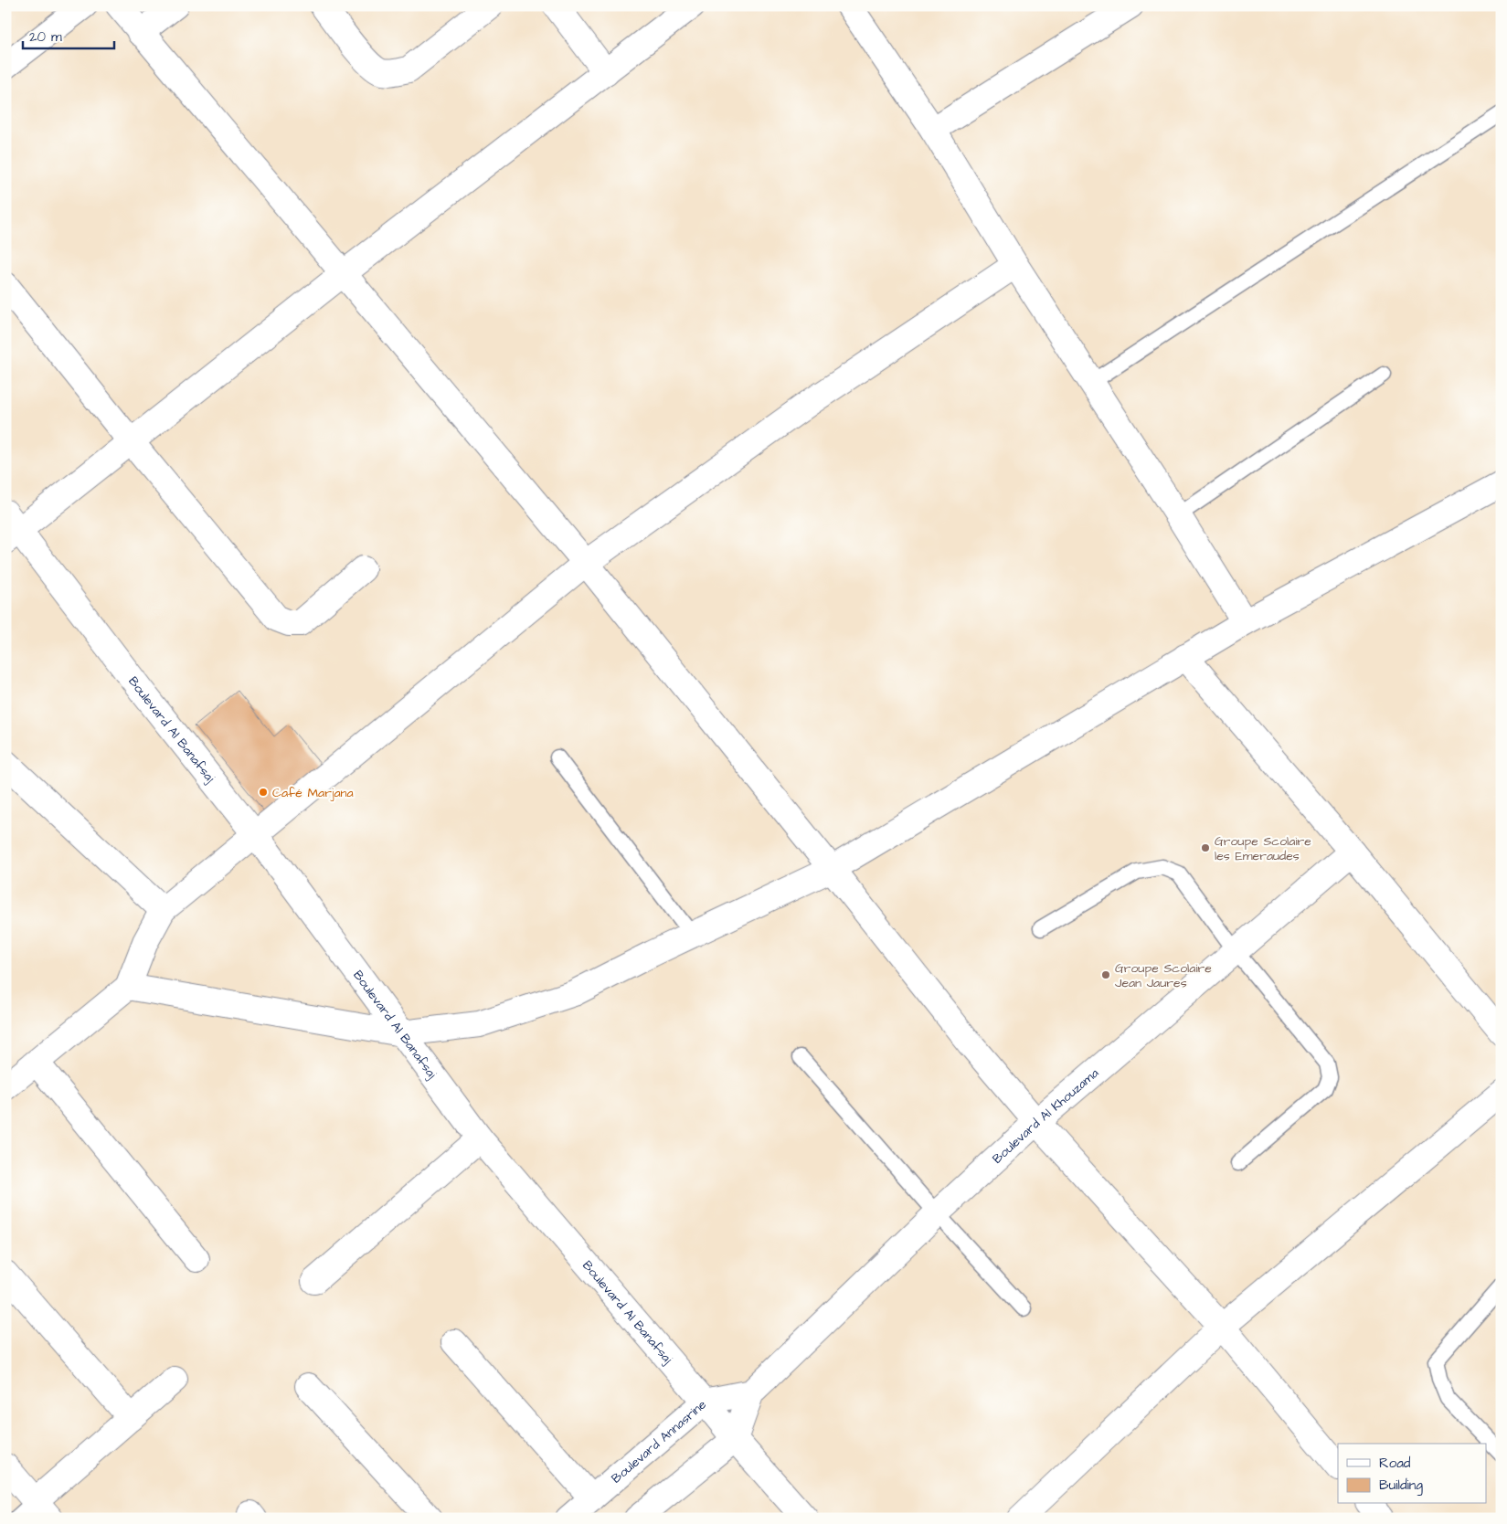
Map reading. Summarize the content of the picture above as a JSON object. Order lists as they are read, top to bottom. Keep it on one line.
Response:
{"streets":{"street":["Boulevard Al Banafsaj","Boulevard Al Khouzama","Boulevard Annasrine"]},"crossings":[["Boulevard Al Banafsaj","Boulevard Annasrine"],["Boulevard Al Khouzama","Boulevard Annasrine"]],"places":["Café Marjana","Groupe Scolaire les Emeraudes","Groupe Scolaire Jean Jaures"],"legend":["Road","Building"],"scale_bar":"20 m"}
